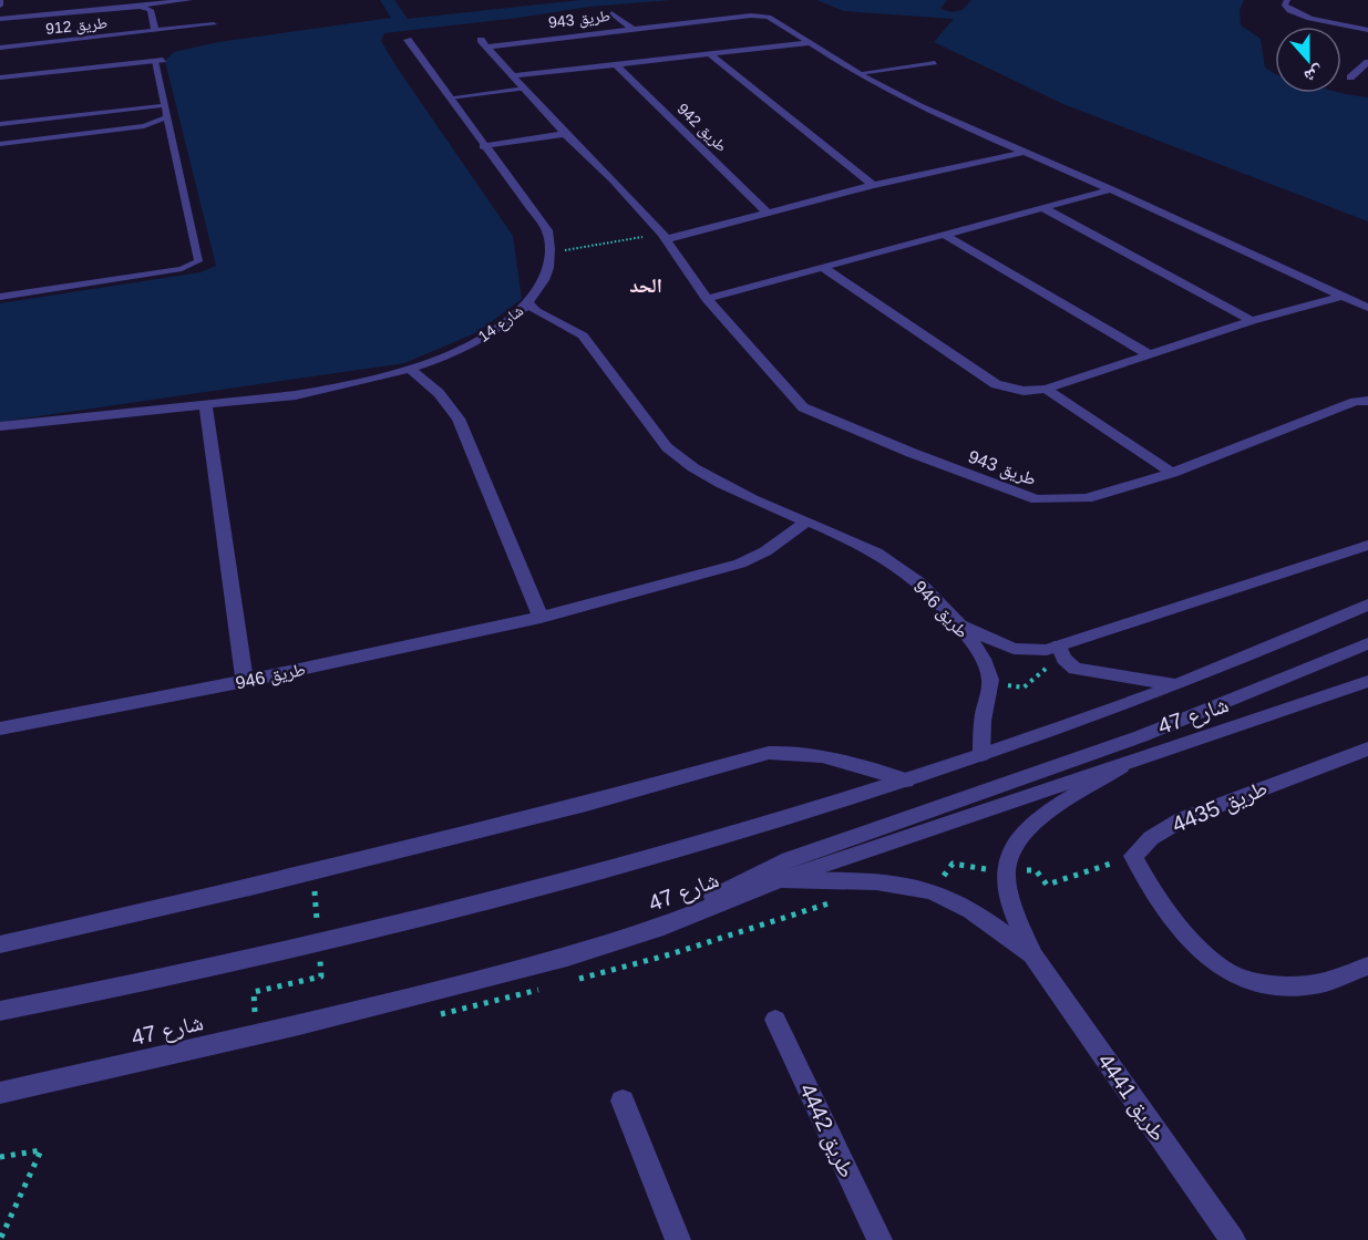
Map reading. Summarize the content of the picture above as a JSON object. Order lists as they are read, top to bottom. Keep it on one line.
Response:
{"streets":{"street":["طريق 943","طريق 912","طريق 942","شارع 14","طريق 946","شارع 47","طريق 4435","طريق 4441","طريق 4442"]},"crossings":[["شارع 14","طريق 946"],["شارع 47","طريق 4441"]],"districts":["الحد"],"north":"bottom"}
